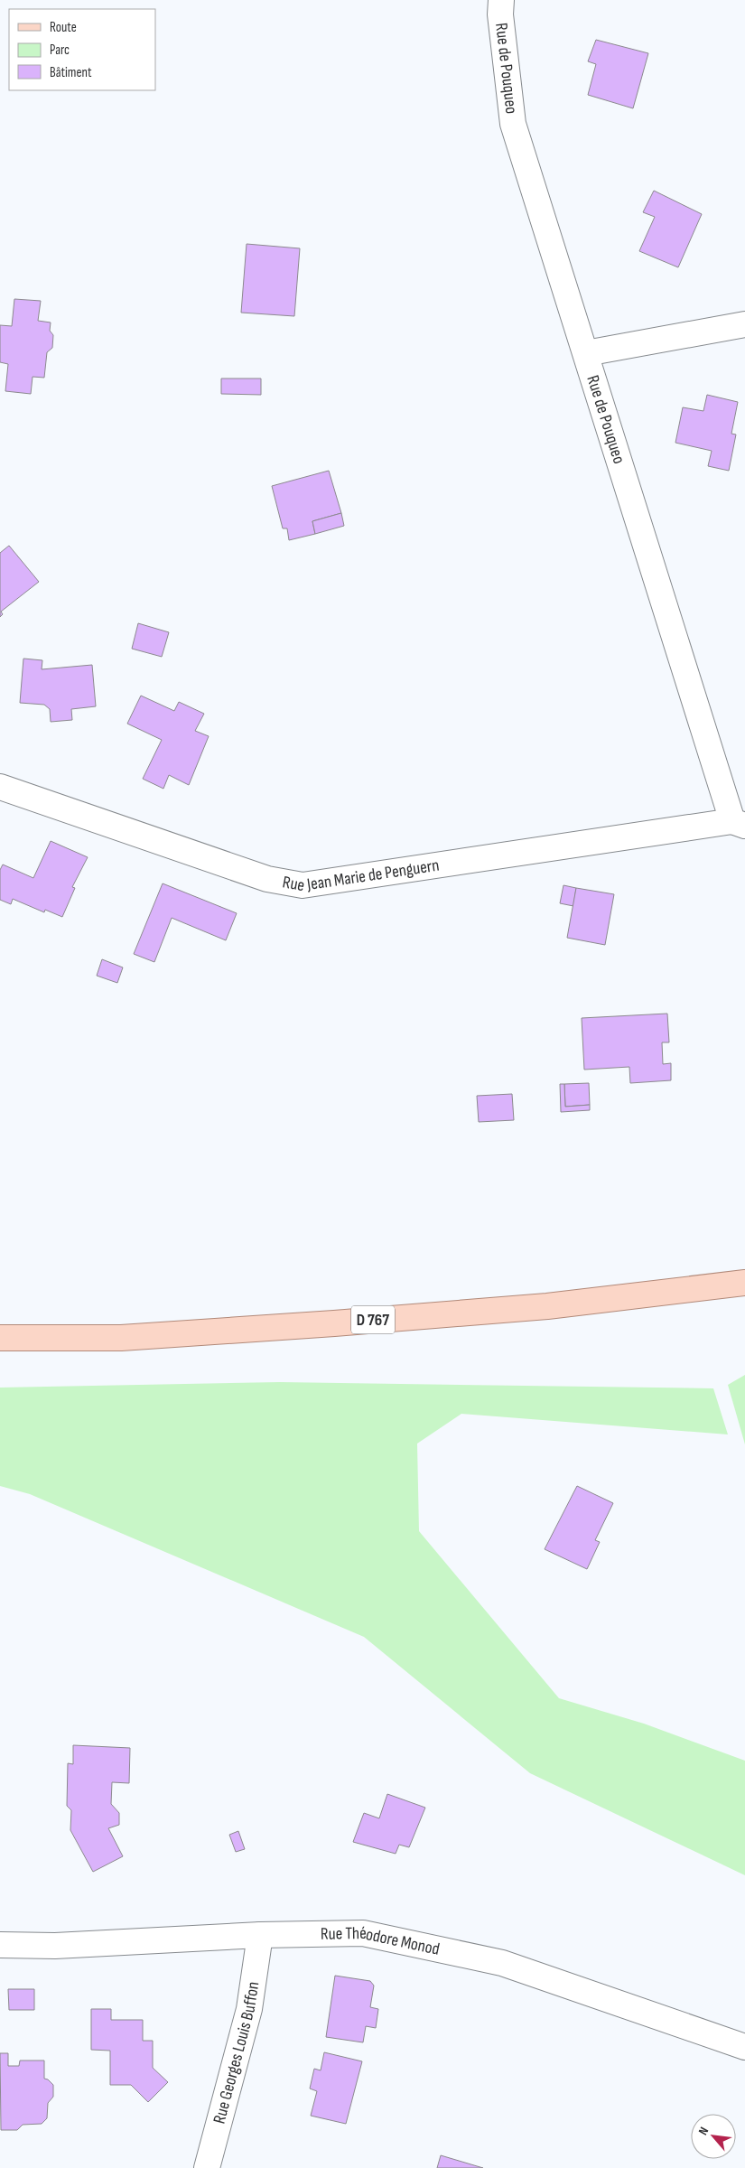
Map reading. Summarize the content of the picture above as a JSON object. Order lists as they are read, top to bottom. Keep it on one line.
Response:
{"streets":{"main road":["D 767"],"street":["Rue de Pouqueo","Rue Jean Marie de Penguern","Rue Théodore Monod","Rue Georges Louis Buffon"]},"crossings":[["Rue de Pouqueo","Rue Jean Marie de Penguern"],["Rue Théodore Monod","Rue Georges Louis Buffon"]],"legend":["Route","Parc","Bâtiment"],"north":"top left"}
